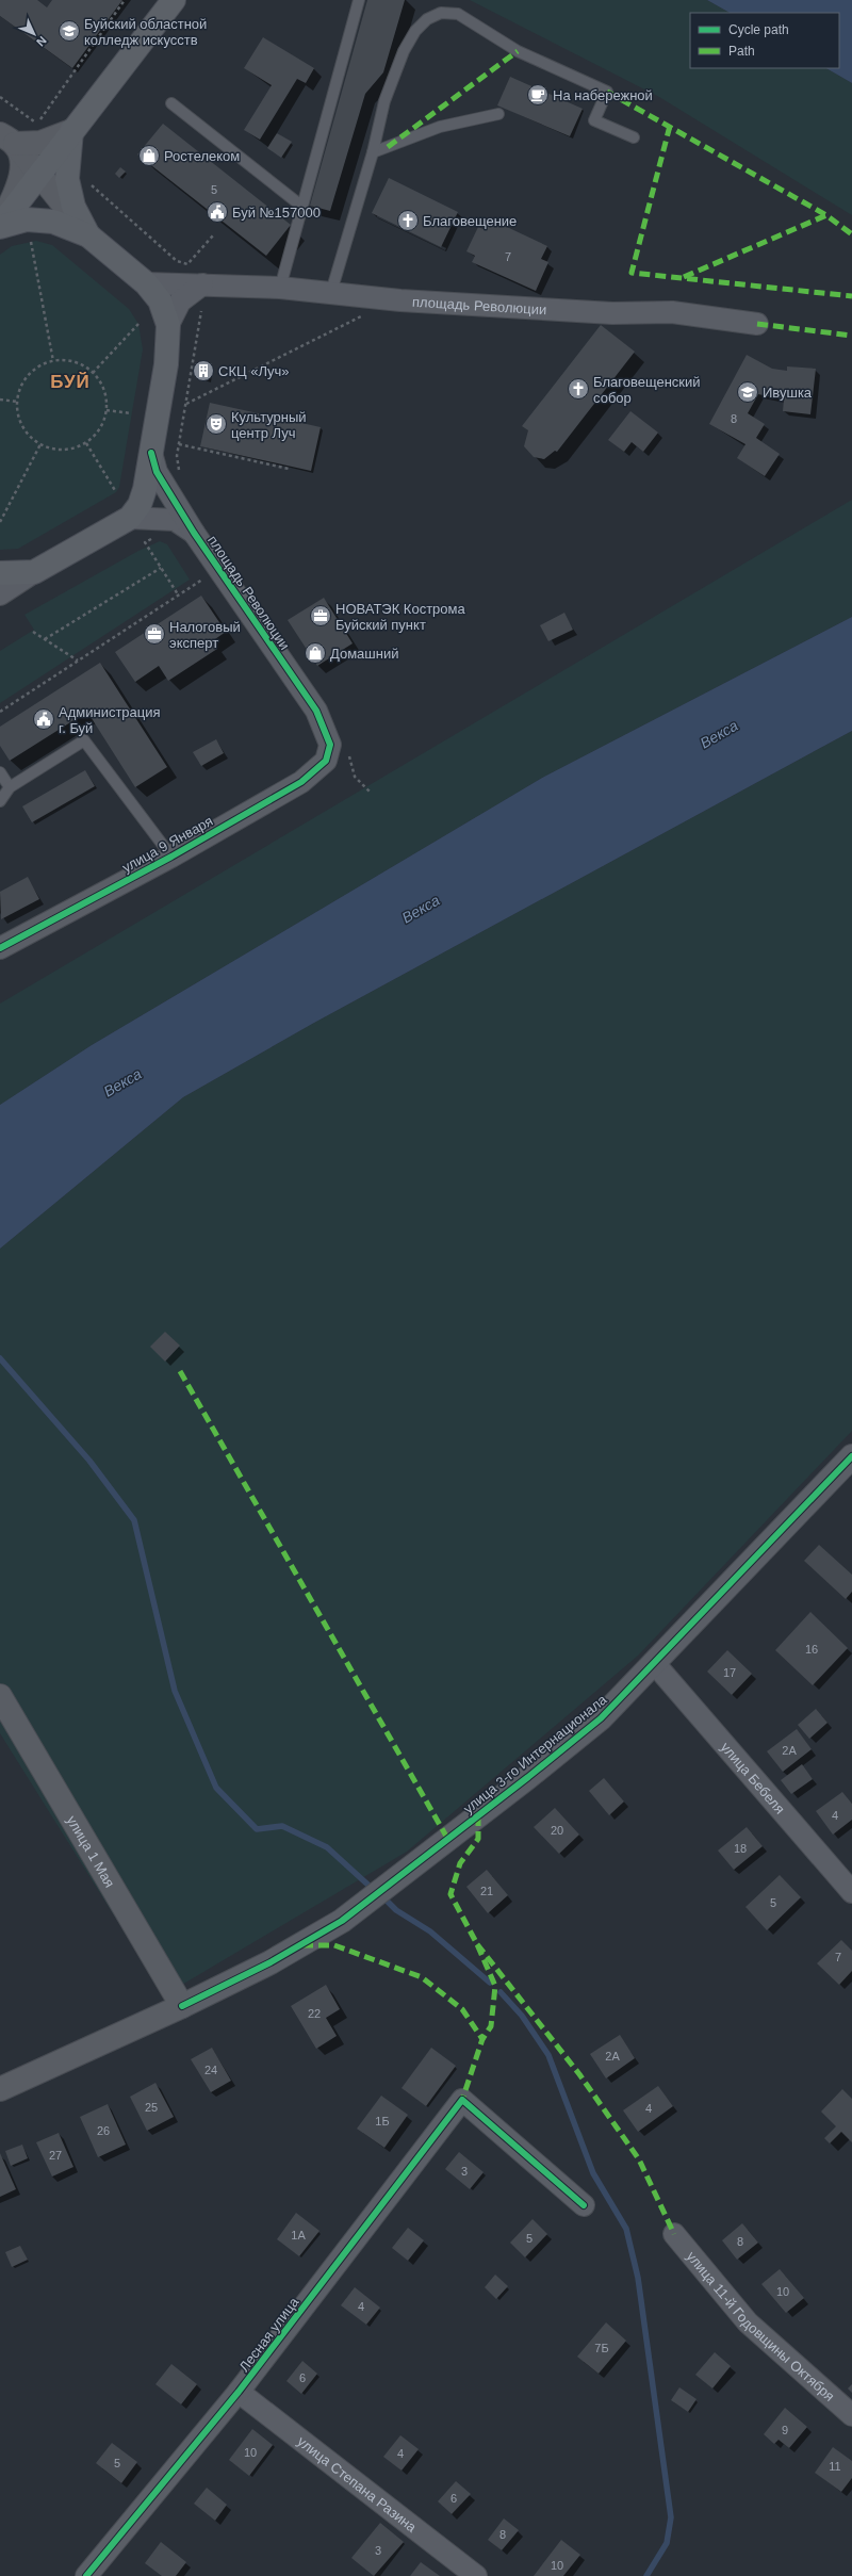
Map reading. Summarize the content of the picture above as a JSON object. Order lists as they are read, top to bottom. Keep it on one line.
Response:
{"streets":{"main road":["площадь Революции","улица 3-го Интернационала","улица 1 Мая"],"street":["улица 9 Января","улица Бебеля","улица 11-й Годовщины Октября","Лесная улица","улица Степана Разина"]},"crossings":[["площадь Революции","улица 9 Января"],["улица 3-го Интернационала","улица Бебеля"],["улица 3-го Интернационала","улица 1 Мая"],["Лесная улица","улица Степана Разина"]],"districts":["БУЙ"],"water":["Векса"],"places":{"school or university":["Буйский областной колледж искусств","Ивушка"],"cafe":["На набережной"],"shop":["Ростелеком","Домашний"],"public building":["Буй №157000","Администрация г. Буй"],"church":["Благовещение","Благовещенский собор"],"building":["СКЦ «Луч»"],"theatre":["Культурный центр Луч"],"office":["НОВАТЭК Кострома Буйский пункт","Налоговый эксперт"]},"house_numbers":["5","7","8","16","17","2А","4","20","18","21","5","7","22","2А","24","25","4","1Б","26","27","3","1А","5","8","10","4","7Б","6","9","10","4","5","11","6","8","3","10"],"legend":["Cycle path","Path"],"north":"bottom right"}
